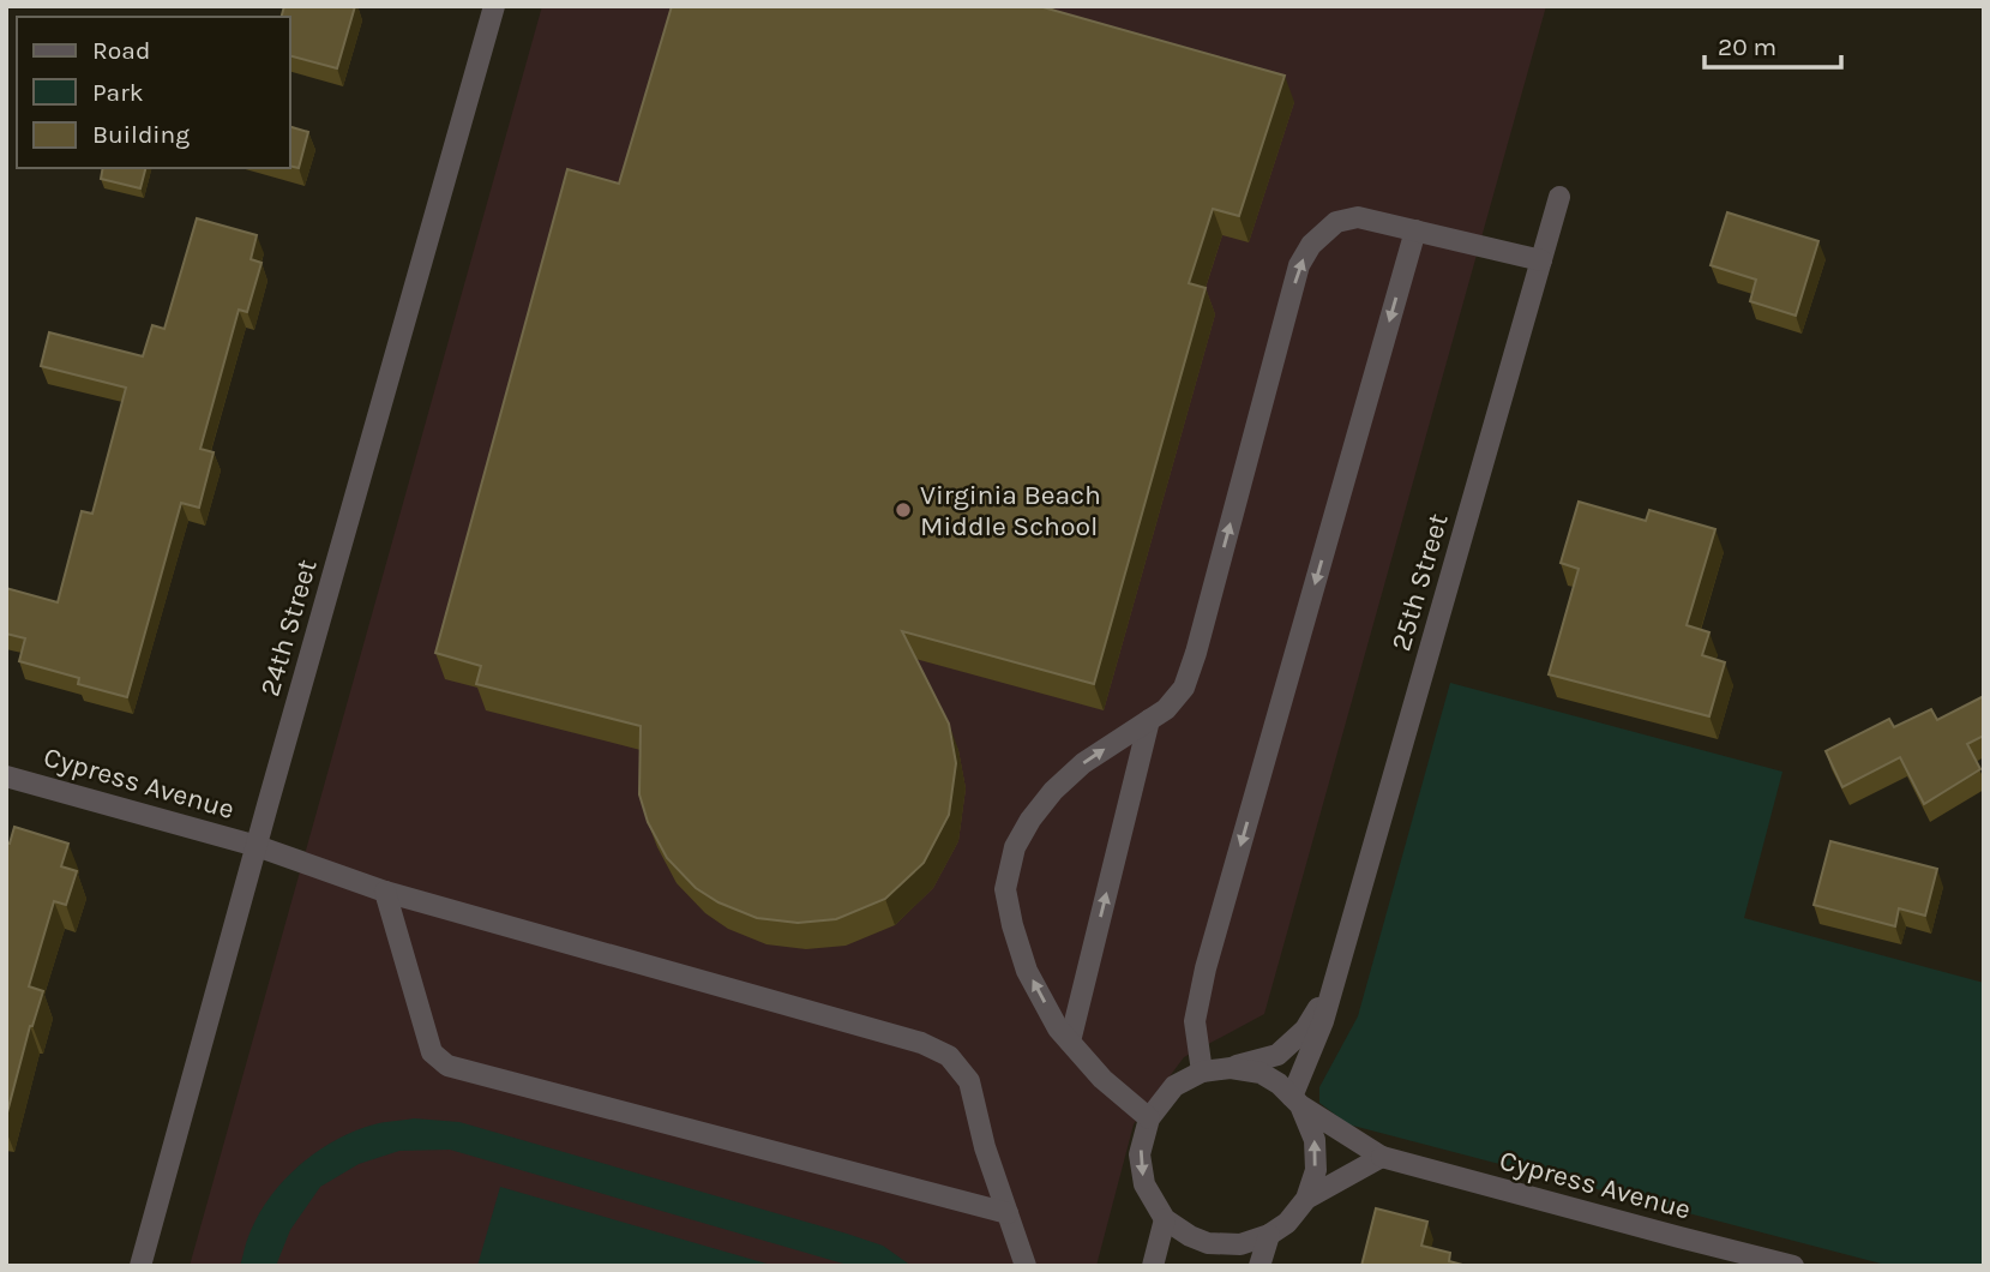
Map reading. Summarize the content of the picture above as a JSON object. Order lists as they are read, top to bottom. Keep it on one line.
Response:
{"streets":{"street":["25th Street","24th Street","Cypress Avenue"]},"crossings":[["25th Street","Cypress Avenue"],["24th Street","Cypress Avenue"]],"places":["Virginia Beach Middle School"],"legend":["Road","Park","Building"],"scale_bar":"20 m"}
